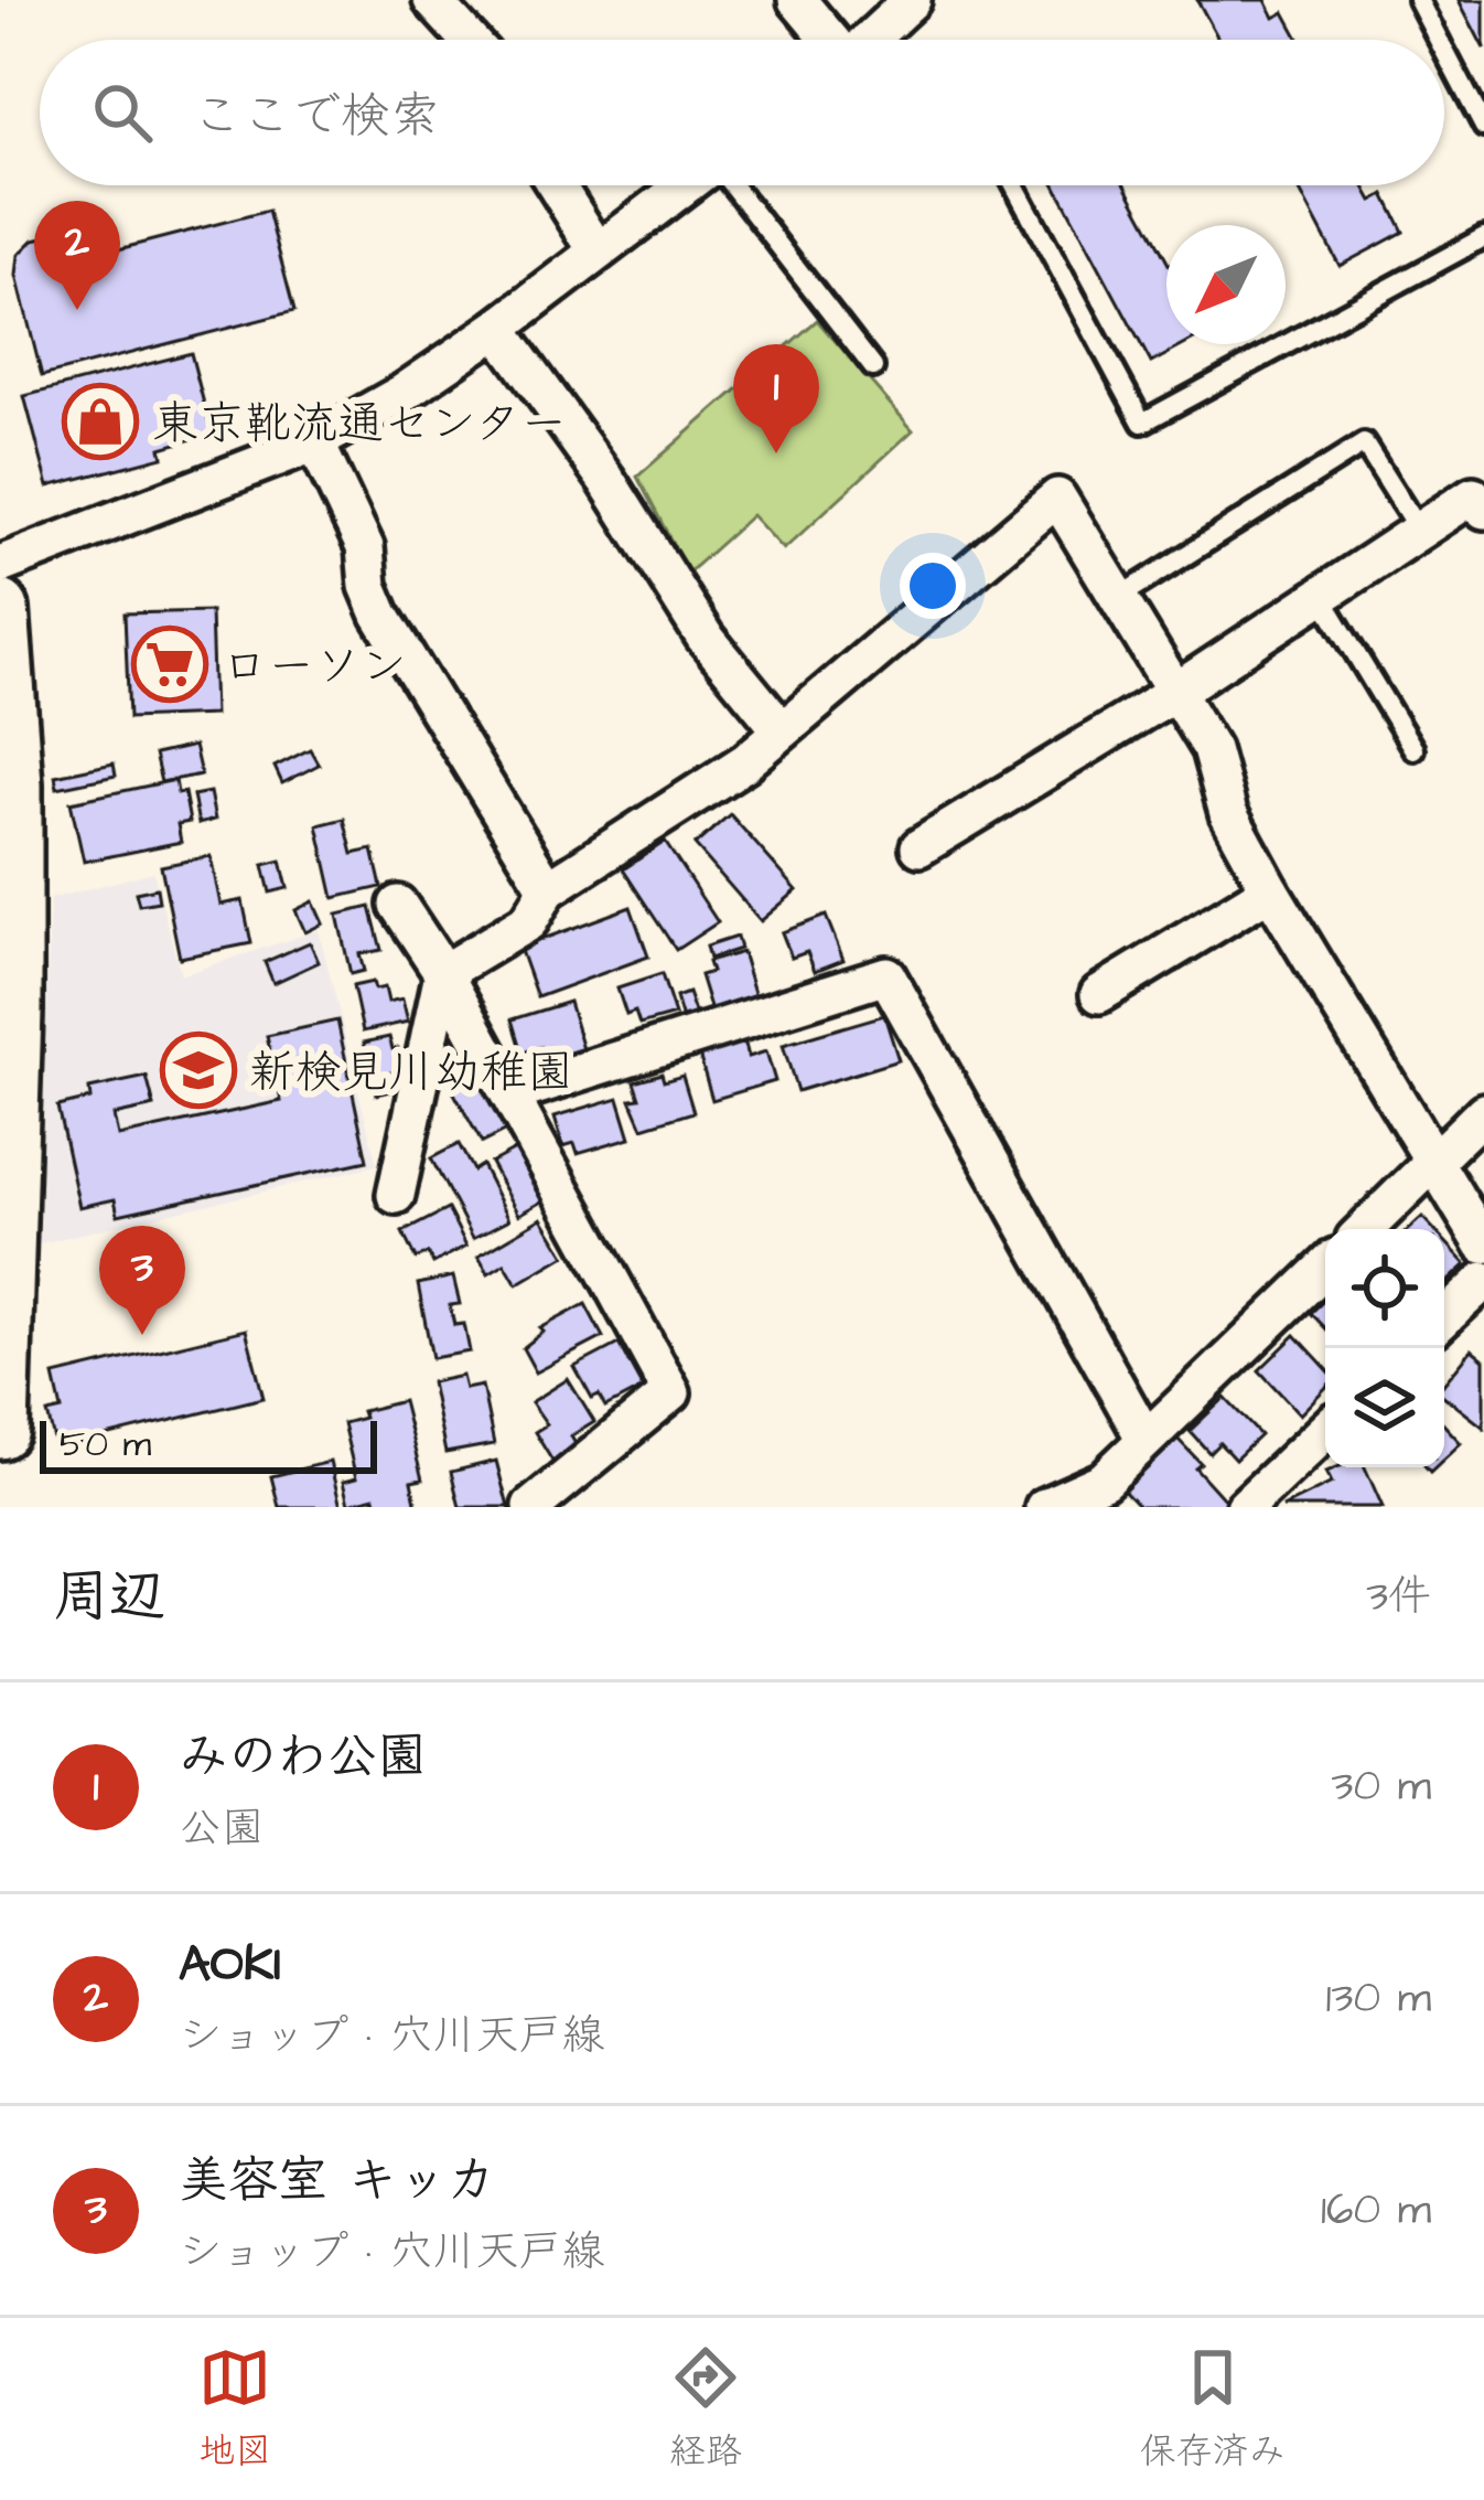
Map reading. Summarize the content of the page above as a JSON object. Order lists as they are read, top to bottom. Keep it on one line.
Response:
{"places":{"shop":["東京靴流通センター"],"supermarket":["ローソン"],"school or university":["新検見川幼稚園"]},"scale_bar":"50 m","north":"bottom left","page":{"search":"ここで検索","pins":["2","1","3"],"scale":"50 m","heading":["周辺","3件"],"list":[{"mark":"1","name":"みのわ公園","note":"公園","value":"30 m"},{"mark":"2","name":"AOKI","note":"ショップ · 穴川天戸線","value":"130 m"},{"mark":"3","name":"美容室 キッカ","note":"ショップ · 穴川天戸線","value":"160 m"}],"nav":["地図","経路","保存済み"]}}
